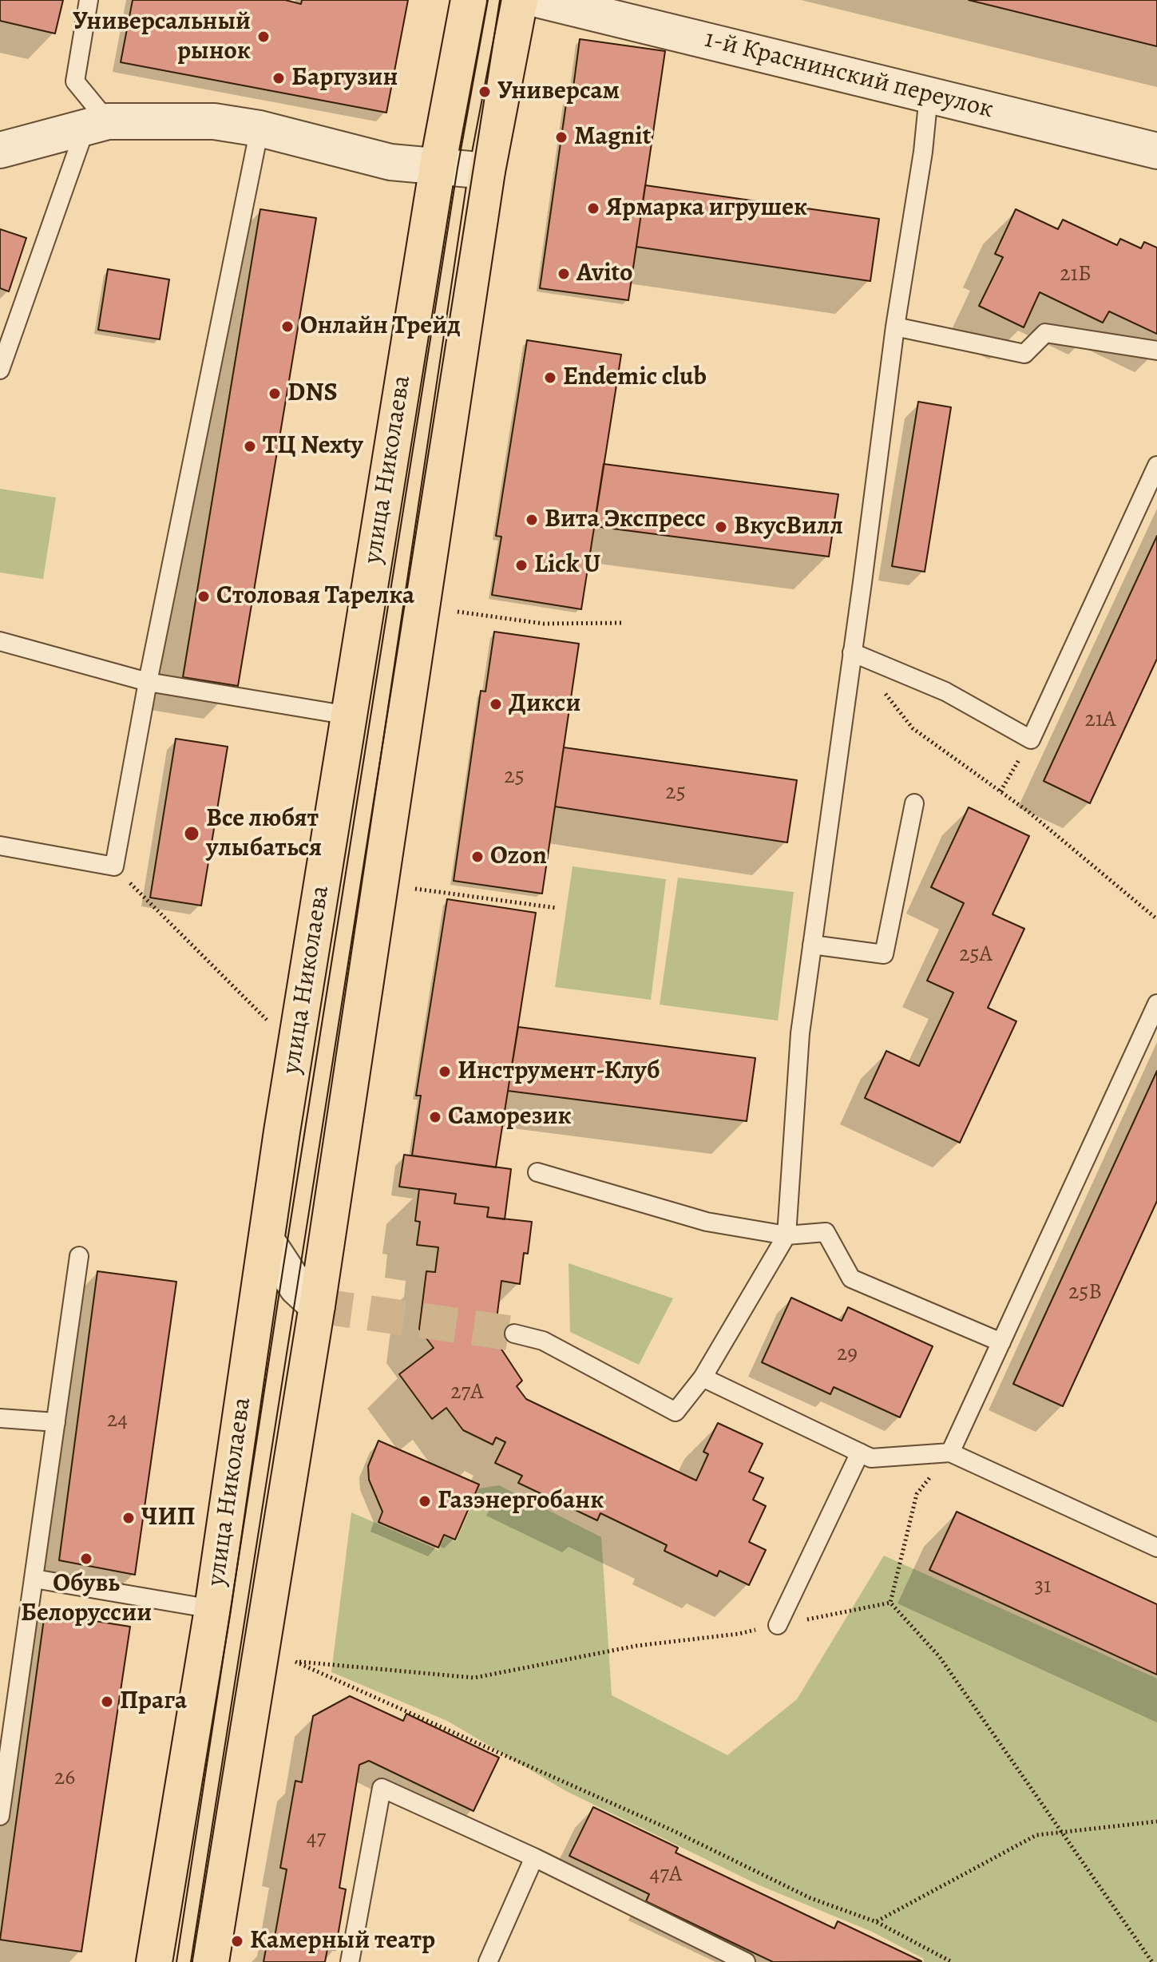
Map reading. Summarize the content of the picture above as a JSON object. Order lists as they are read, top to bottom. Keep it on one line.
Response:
{"streets":{"main road":["улица Николаева"],"street":["1-й Краснинский переулок"]},"places":["Универсальный рынок","Баргузин","Универсам","Magnit","Ярмарка игрушек","Avito","Онлайн Трейд","Endemic club","DNS","ТЦ Nexty","Вита Экспресс","ВкусВилл","Lick U","Столовая Тарелка","Дикси","Все любят улыбаться","Ozon","Инструмент-Клуб","Саморезик","Газэнергобанк","ЧИП","Обувь Белоруссии","Прага","Камерный театр"],"house_numbers":["21Б","21А","25","25","25А","25В","29","27А","24","31","26","47","47А"]}
